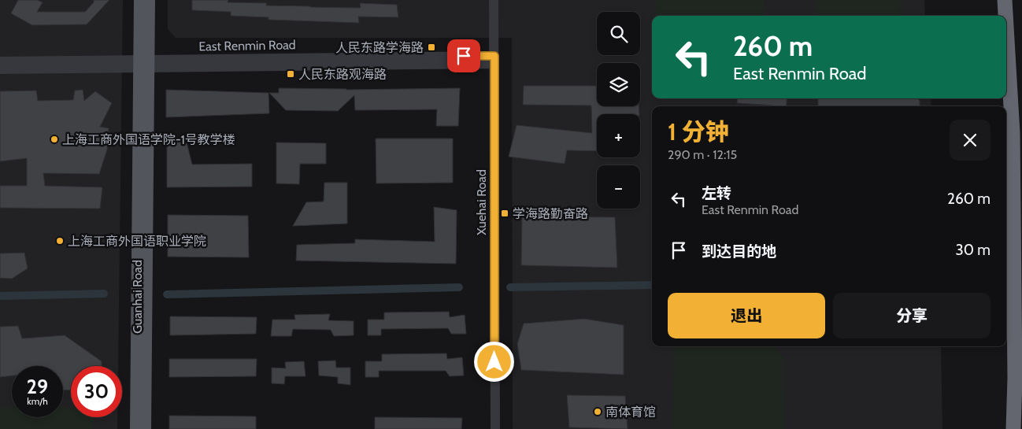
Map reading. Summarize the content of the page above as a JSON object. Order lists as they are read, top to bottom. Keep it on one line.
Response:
{"streets":{"main road":["Guanhai Road"],"street":["East Renmin Road","Xuehai Road"]},"crossings":[["East Renmin Road","Xuehai Road"],["East Renmin Road","Guanhai Road"]],"places":{"transit":["人民东路学海路","人民东路观海路","学海路勤奋路"],"other":["上海工商外国语学院-1号教学楼","上海工商外国语职业学院","南体育馆"]},"page":{"map_buttons":["+","−"],"turn":["260 m","East Renmin Road"],"heading":["1 分钟","290 m · 12:15"],"list":[{"name":"左转","note":"East Renmin Road","value":"260 m"},{"name":"到达目的地","value":"30 m"}],"buttons":["退出","分享"],"speed":"29 km/h","limit":"30"}}
